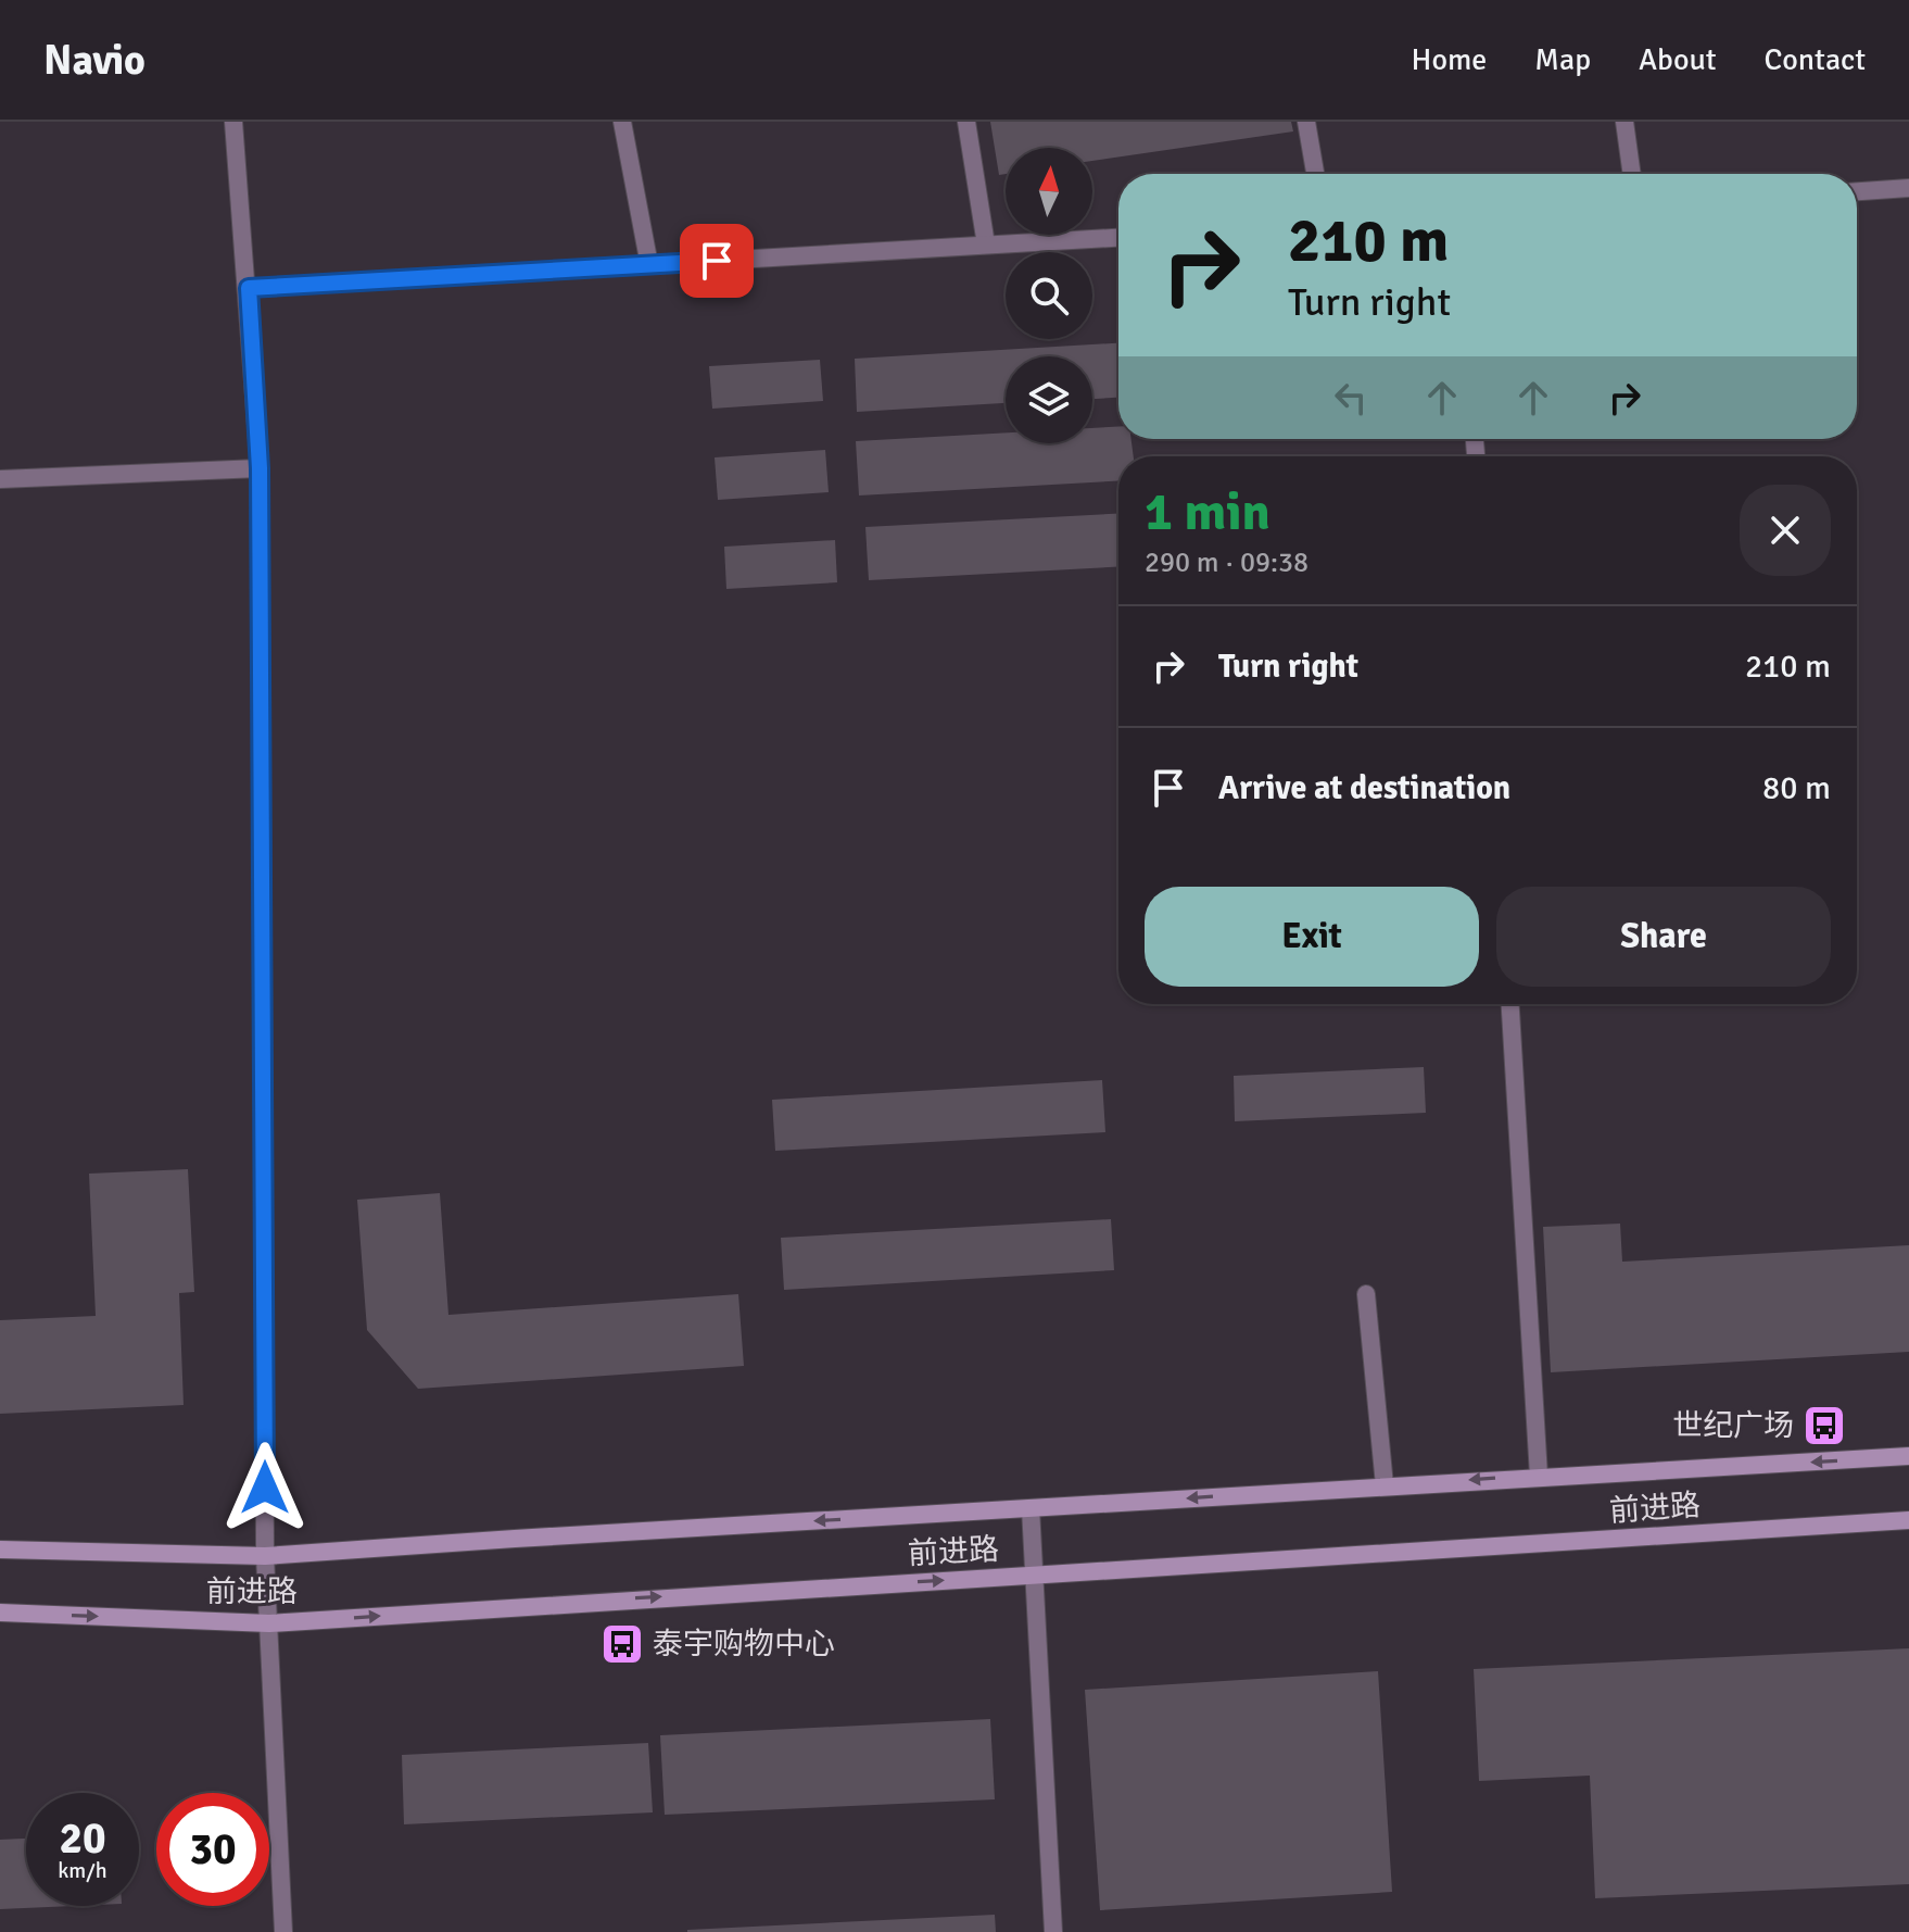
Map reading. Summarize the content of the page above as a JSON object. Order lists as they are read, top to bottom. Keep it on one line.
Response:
{"streets":{"main road":["前进路"]},"places":{"bus stop":["世纪广场","泰宇购物中心"]},"north":"top","page":{"header":"Navio","nav":["Home","Map","About","Contact"],"turn":["210 m","Turn right"],"heading":["1 min","290 m · 09:38"],"list":[{"name":"Turn right","value":"210 m"},{"name":"Arrive at destination","value":"80 m"}],"buttons":["Exit","Share"],"speed":"20 km/h","limit":"30"}}
